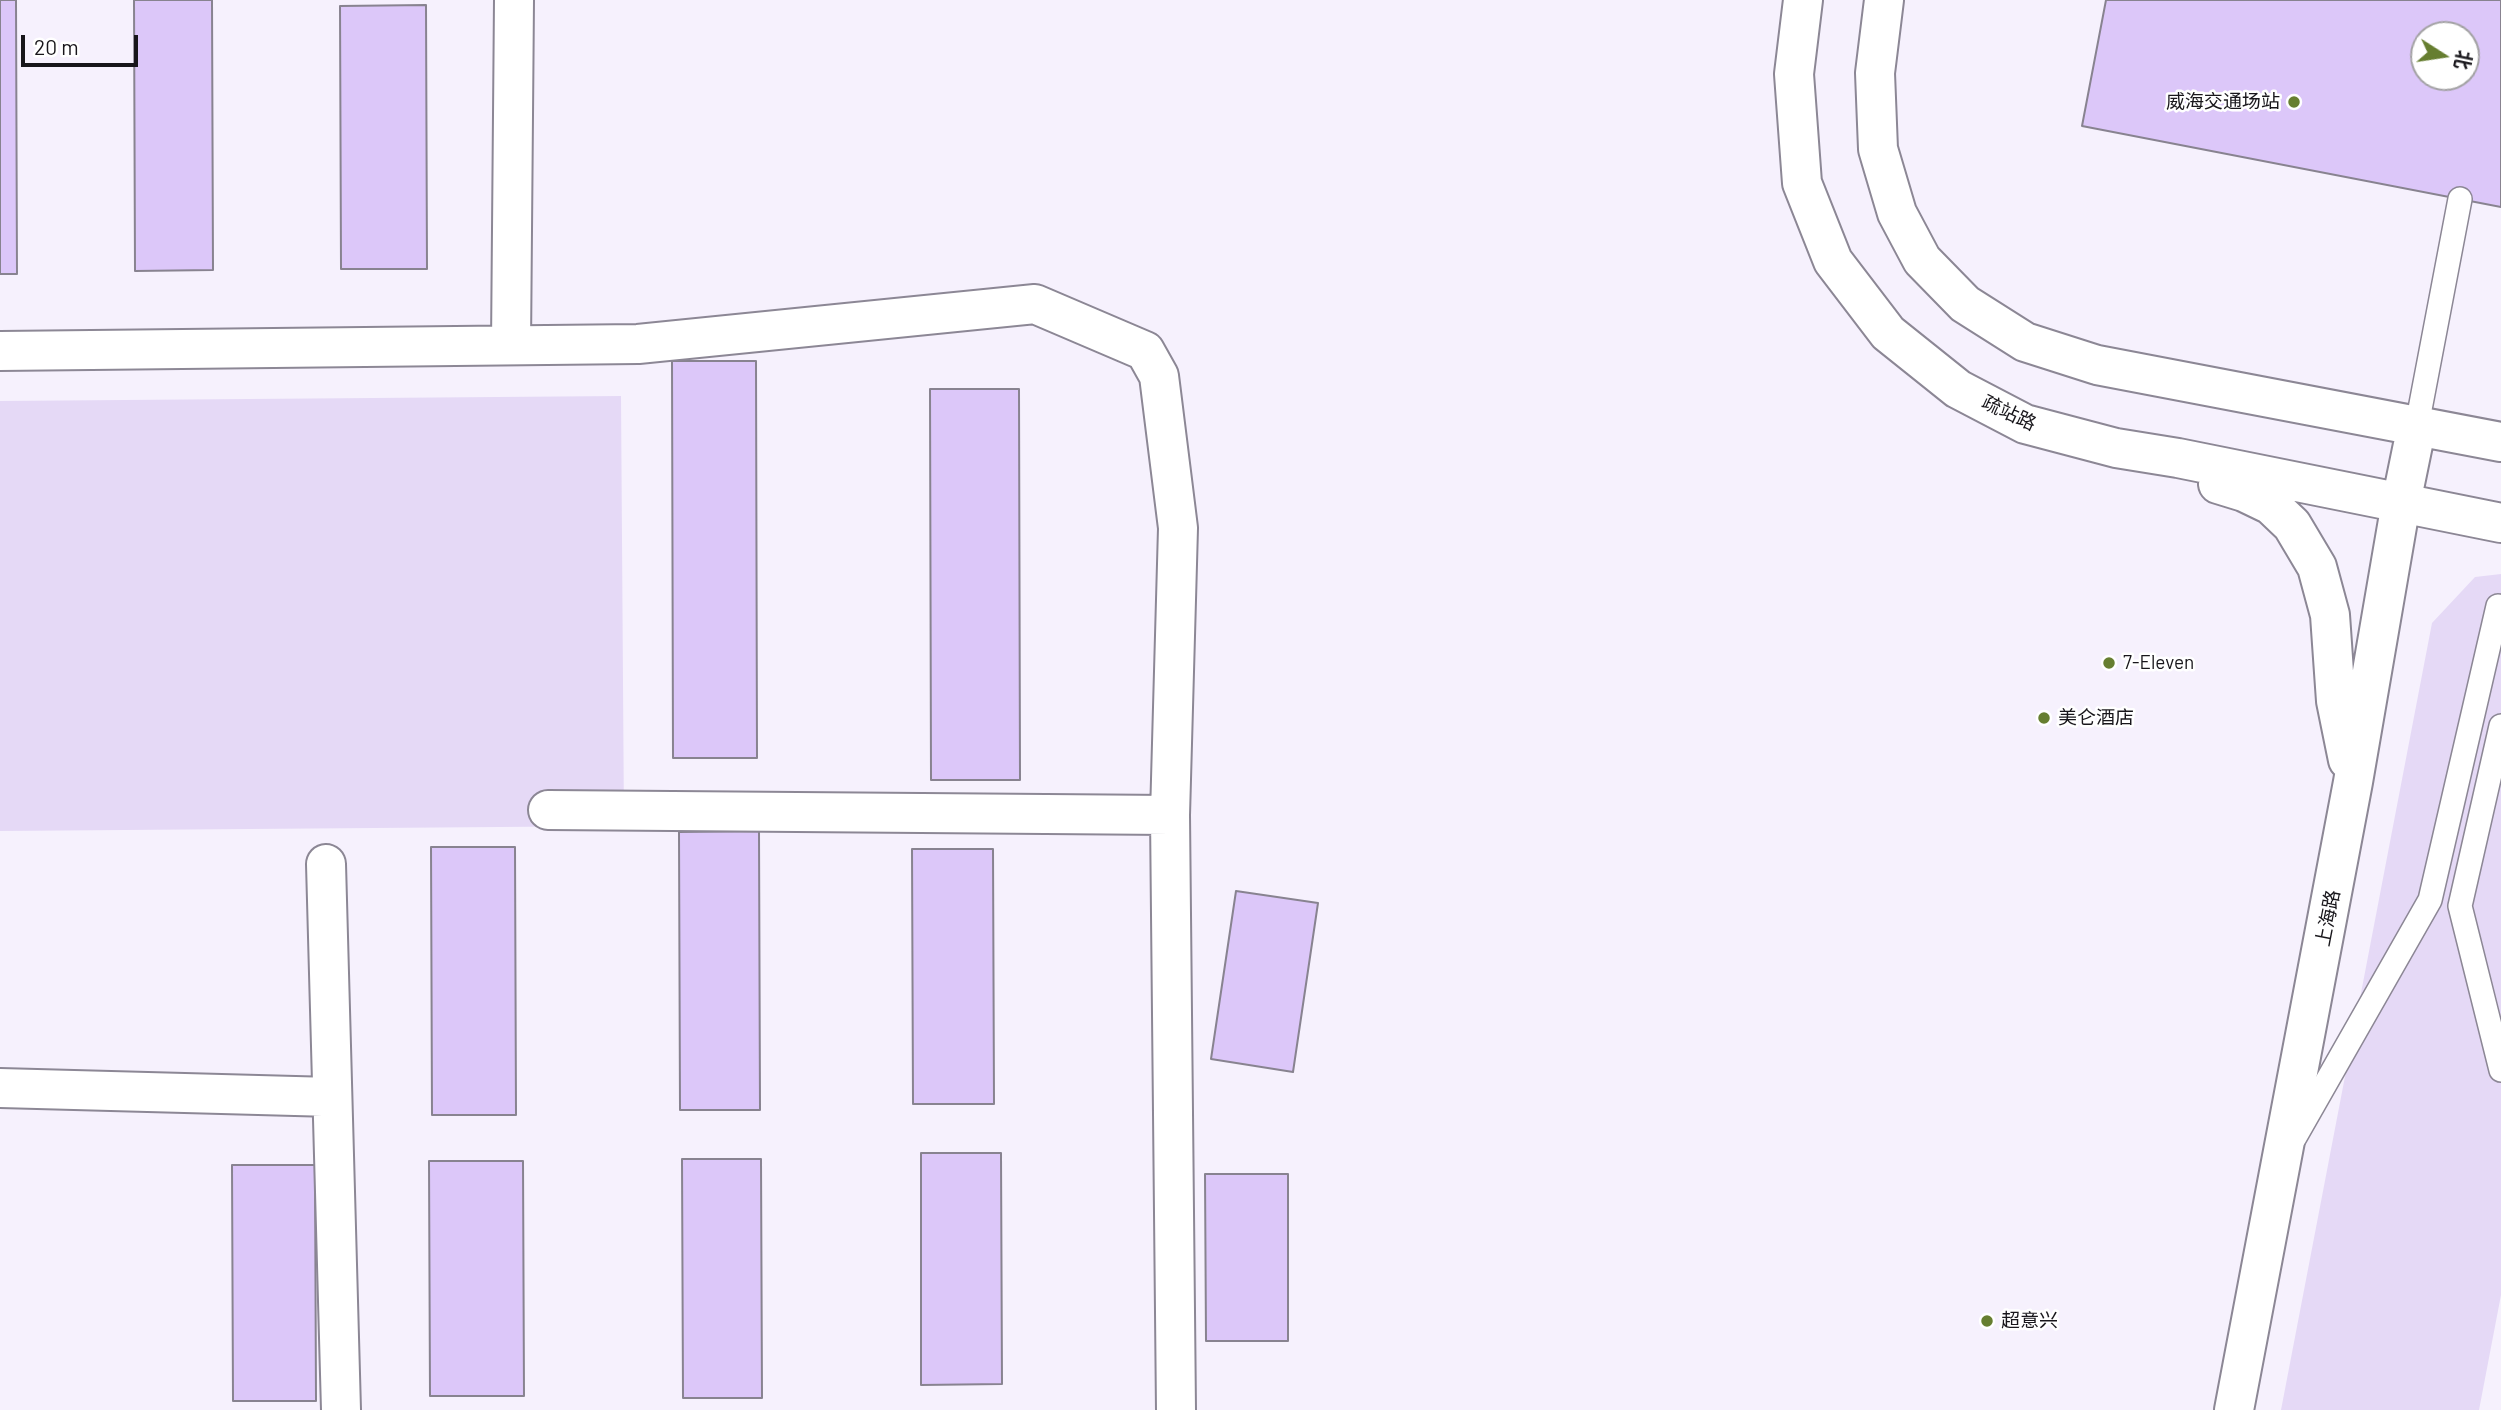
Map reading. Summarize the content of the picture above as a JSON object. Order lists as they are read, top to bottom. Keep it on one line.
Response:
{"streets":{"street":["疏站路","上海路"]},"crossings":[["疏站路","上海路"]],"places":["威海交通场站","7-Eleven","美仑酒店","超意兴"],"scale_bar":"20 m","north":"right"}
